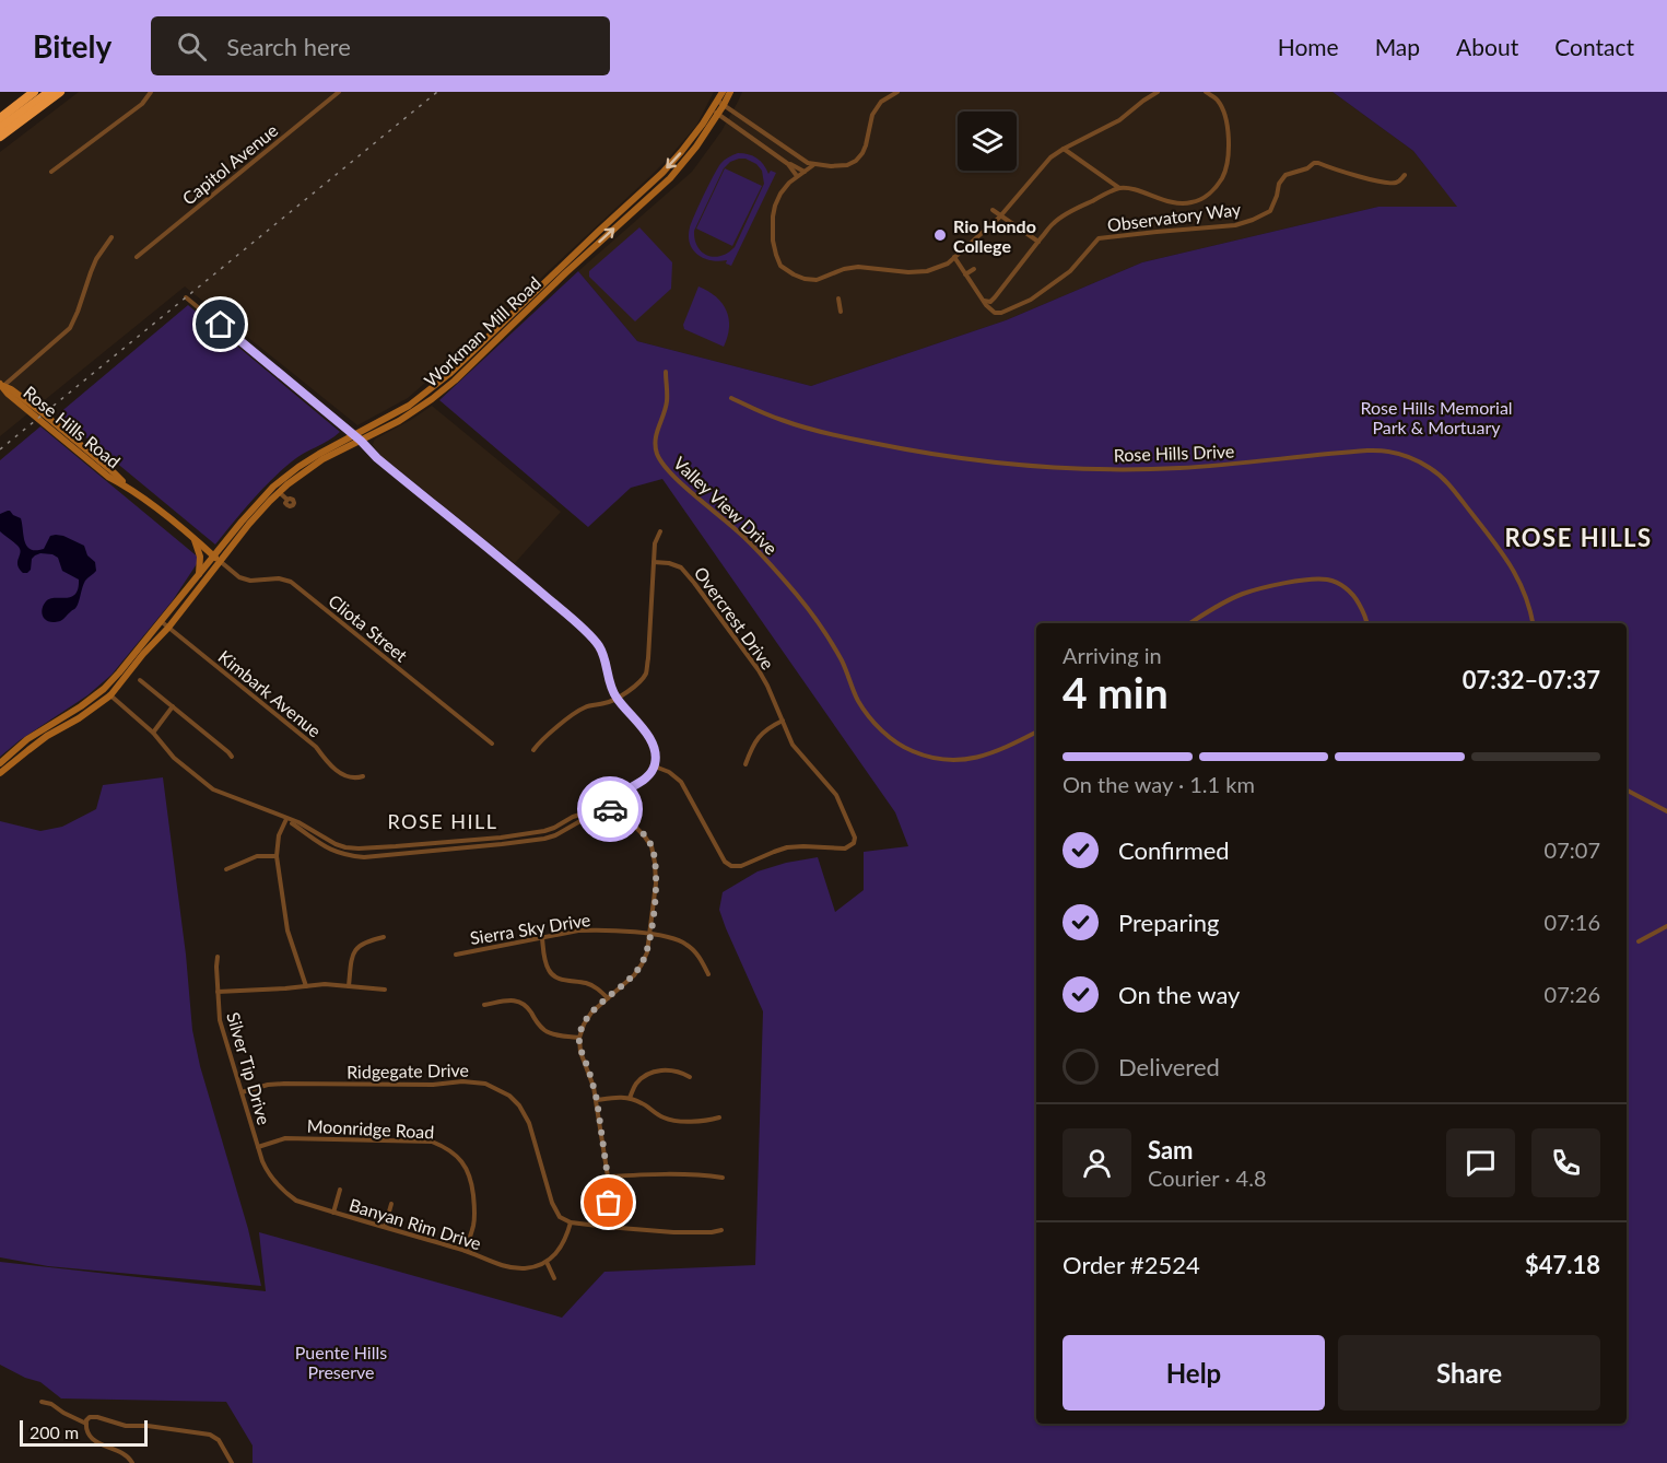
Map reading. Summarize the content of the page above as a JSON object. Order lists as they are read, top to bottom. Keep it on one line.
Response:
{"streets":{"main road":["Workman Mill Road","Rose Hills Road"],"street":["Capitol Avenue","Observatory Way","Rose Hills Drive","Valley View Drive","Overcrest Drive","Cliota Street","Kimbark Avenue","Sierra Sky Drive","Silver Tip Drive","Ridgegate Drive","Moonridge Road","Banyan Rim Drive"]},"crossings":[["Workman Mill Road","Rose Hills Road"],["Workman Mill Road","Cliota Street"],["Workman Mill Road","Kimbark Avenue"],["Rose Hills Road","Cliota Street"],["Silver Tip Drive","Ridgegate Drive"],["Silver Tip Drive","Moonridge Road"],["Silver Tip Drive","Banyan Rim Drive"],["Moonridge Road","Banyan Rim Drive"]],"districts":["ROSE HILLS","ROSE HILL"],"parks":["Rose Hills Memorial Park & Mortuary","Puente Hills Preserve"],"places":["Rio Hondo College"],"scale_bar":"200 m","page":{"header":"Bitely","search":"Search here","nav":["Home","Map","About","Contact"],"heading":["4 min","Arriving in","07:32–07:37"],"panel":["Sam","Courier · 4.8","Order #2524","$47.18"],"bar":"On the way · 1.1 km","list":[["Confirmed","07:07"],["Preparing","07:16"],["On the way","07:26"],"Delivered"],"buttons":["Help","Share"],"scale":"200 m"}}
